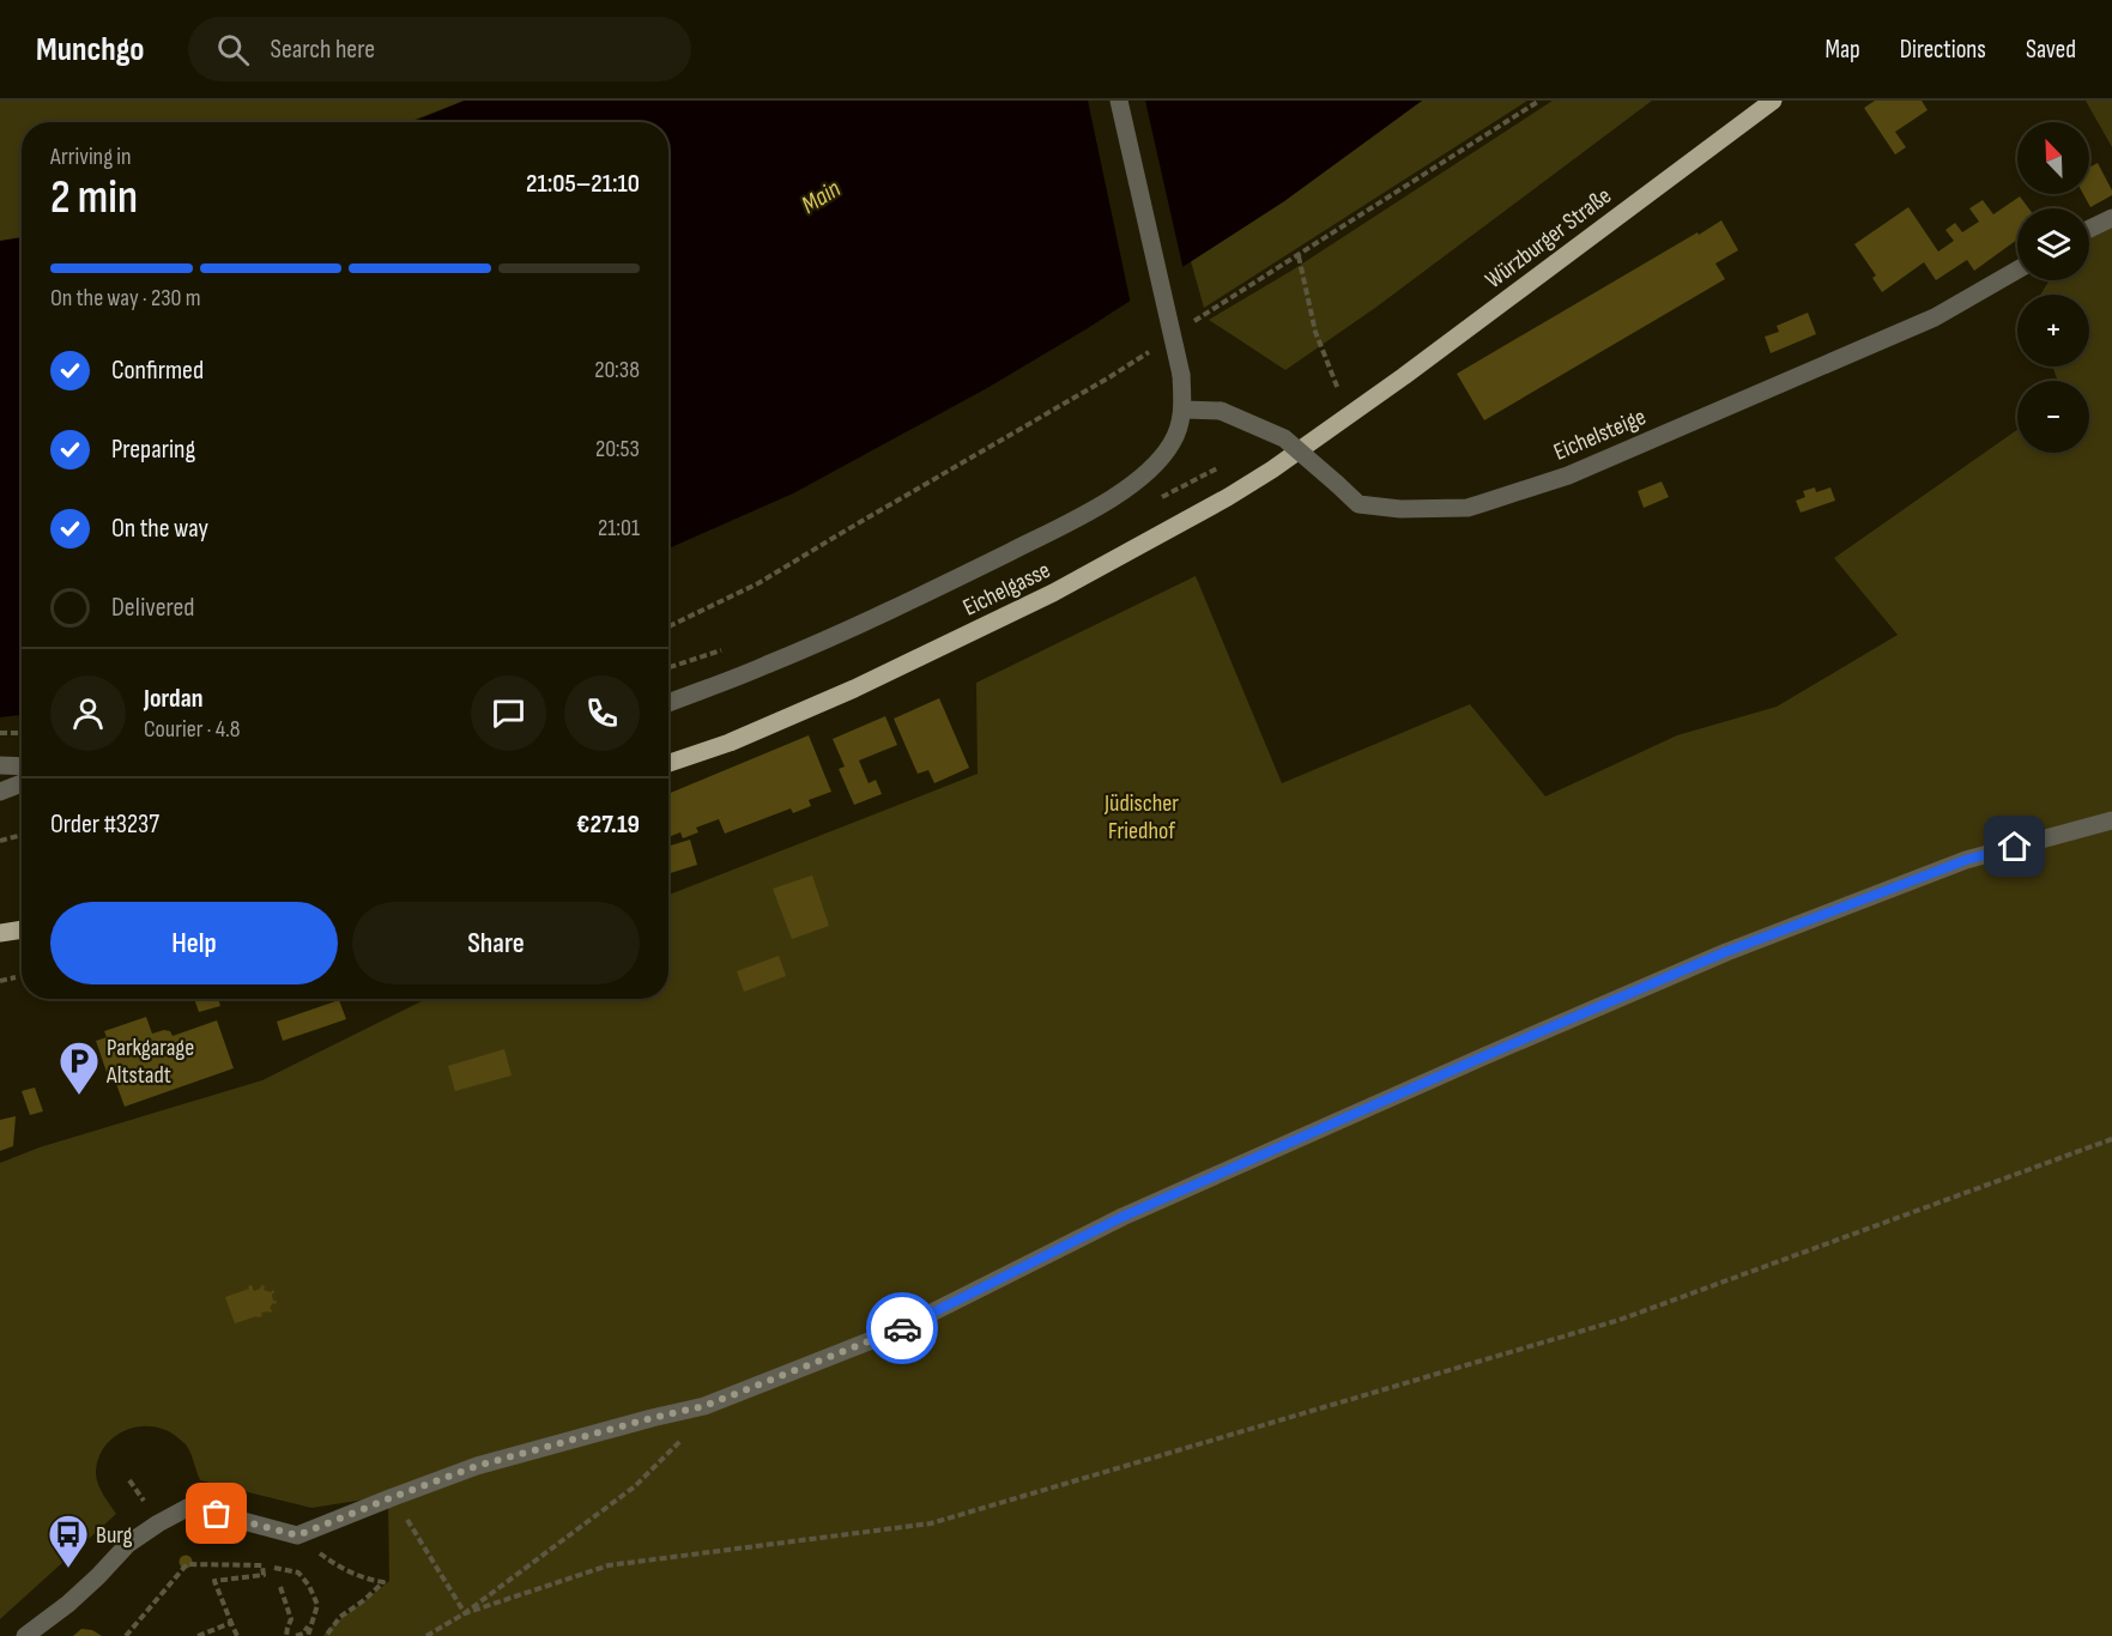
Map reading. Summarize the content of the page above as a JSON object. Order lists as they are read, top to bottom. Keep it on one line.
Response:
{"streets":{"main road":["Würzburger Straße","Eichelgasse"],"street":["Eichelsteige"]},"crossings":[["Würzburger Straße","Eichelgasse"]],"water":["Main"],"parks":["Jüdischer Friedhof"],"places":{"parking":["Parkgarage Altstadt"],"bus stop":["Burg"]},"north":"top left","page":{"header":"Munchgo","search":"Search here","nav":["Map","Directions","Saved"],"map_buttons":["+","−"],"heading":["2 min","Arriving in","21:05–21:10"],"panel":["Jordan","Courier · 4.8","Order #3237","€27.19"],"bar":"On the way · 230 m","list":[["Confirmed","20:38"],["Preparing","20:53"],["On the way","21:01"],"Delivered"],"buttons":["Help","Share"]}}
